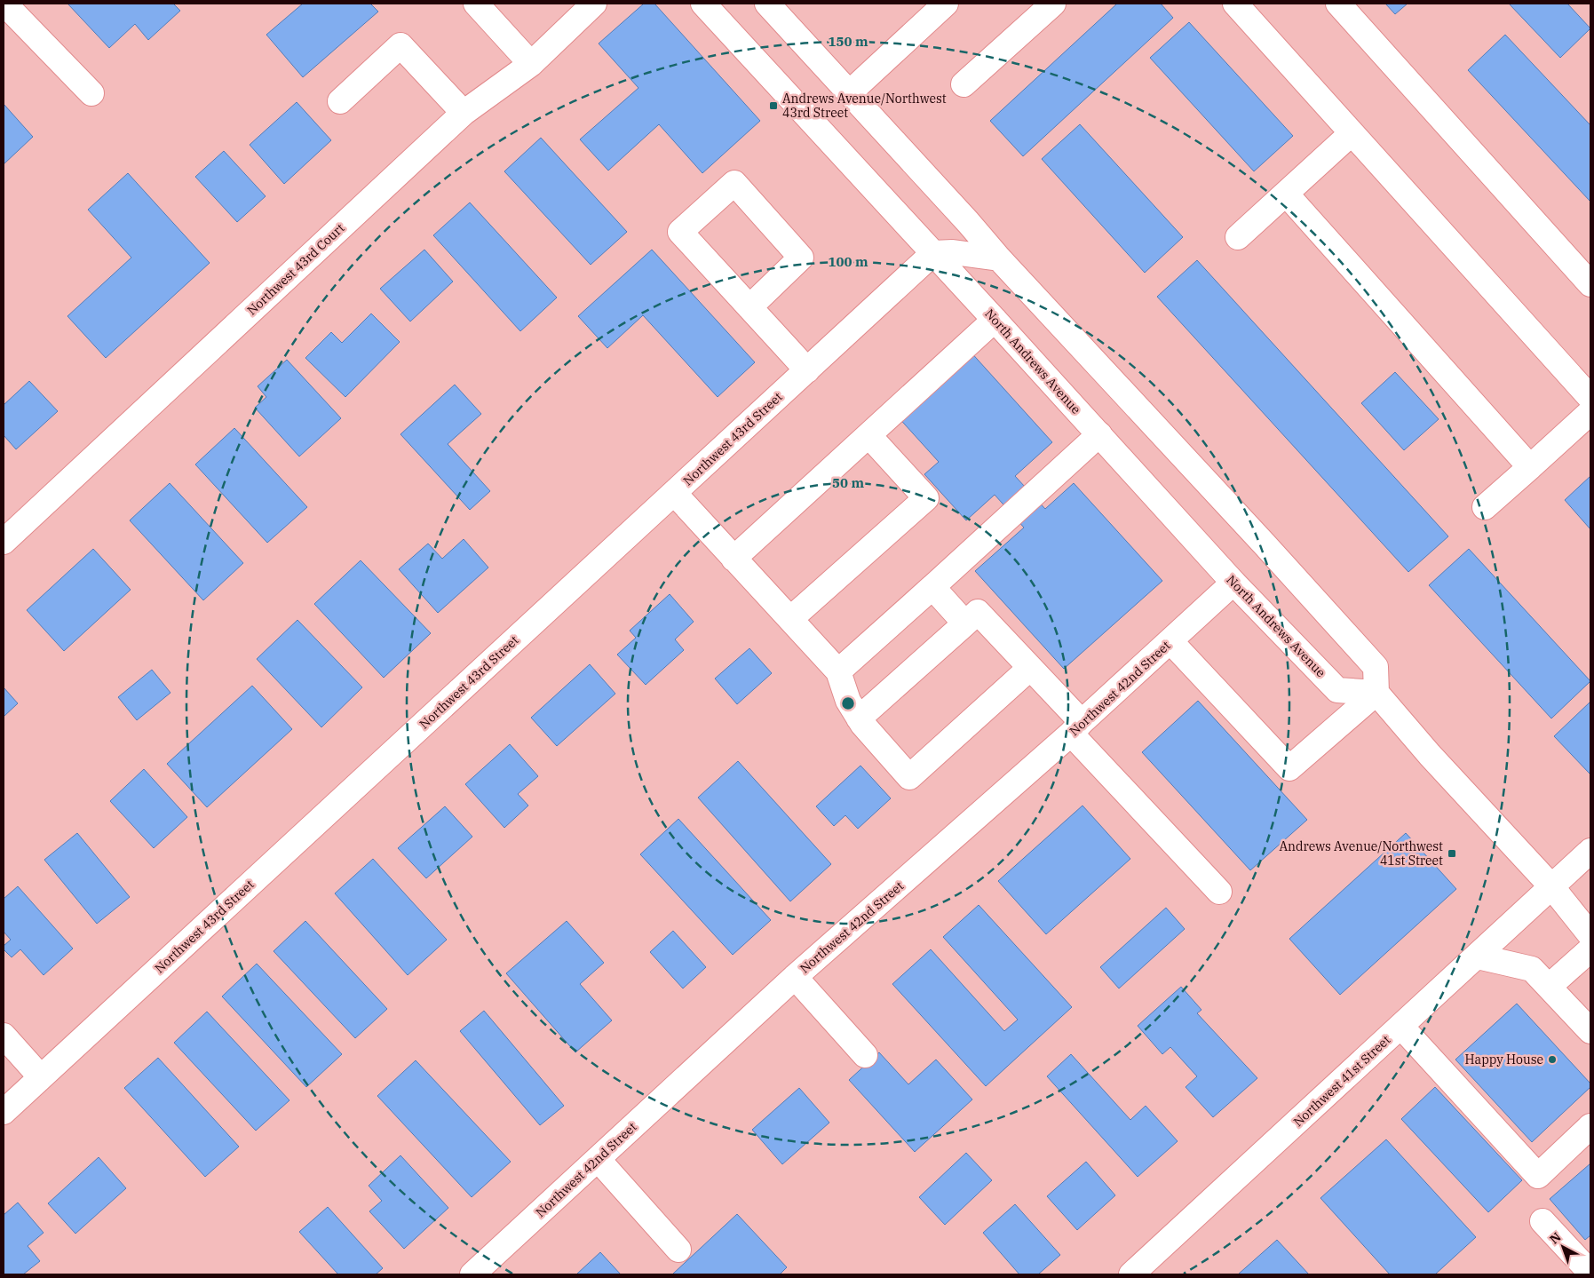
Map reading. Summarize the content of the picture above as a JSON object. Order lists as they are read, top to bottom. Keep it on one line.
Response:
{"streets":{"street":["Northwest 43rd Court","North Andrews Avenue","Northwest 43rd Street","Northwest 42nd Street","Northwest 41st Street"]},"crossings":[["North Andrews Avenue","Northwest 43rd Street"],["North Andrews Avenue","Northwest 42nd Street"]],"places":{"transit":["Andrews Avenue/Northwest 43rd Street","Andrews Avenue/Northwest 41st Street"],"other":["Happy House"]},"north":"top left","rings":["150 m","100 m","50 m"]}
